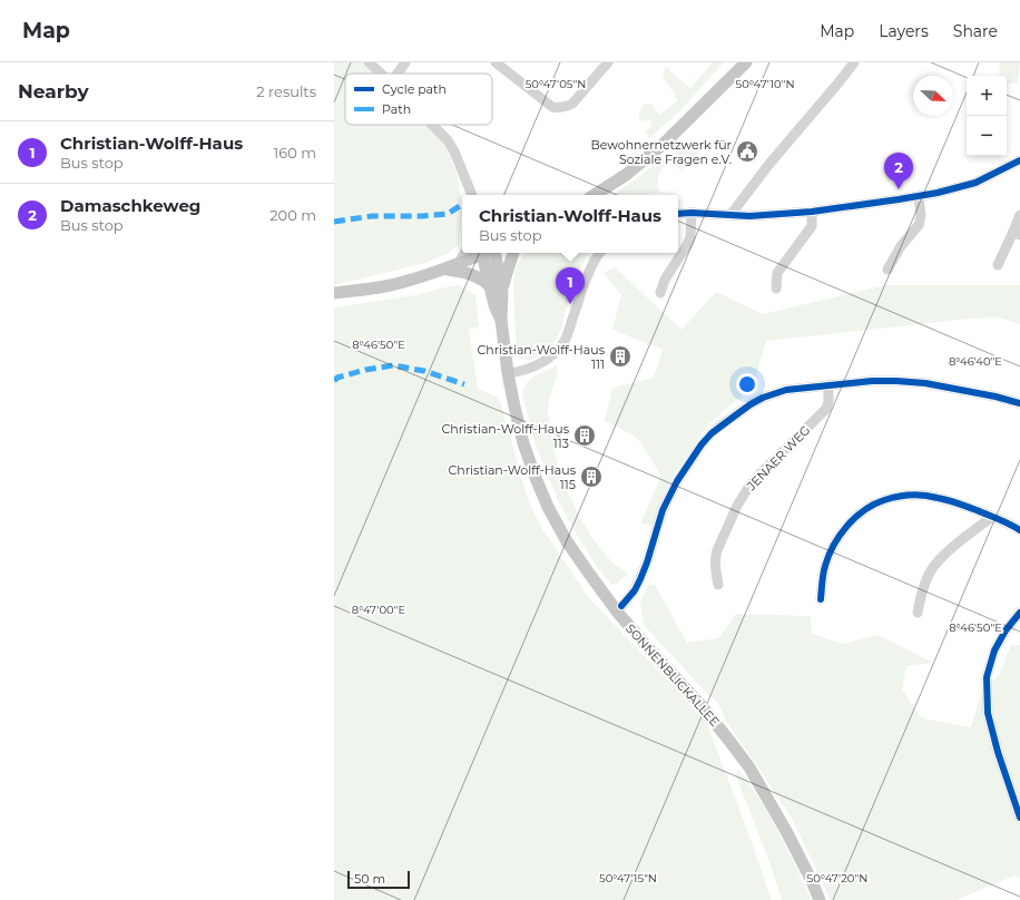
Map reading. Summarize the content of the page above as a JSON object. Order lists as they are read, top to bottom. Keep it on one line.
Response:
{"streets":{"main road":["SONNENBLICKALLEE"],"street":["JENAER WEG"]},"places":{"public building":["Bewohnernetzwerk für Soziale Fragen e.V."],"building":["Christian-Wolff-Haus 111","Christian-Wolff-Haus 113","Christian-Wolff-Haus 115"]},"legend":["Cycle path","Path"],"scale_bar":"50 m","north":"bottom right","page":{"header":"Map","nav":["Map","Layers","Share"],"heading":["Nearby","2 results"],"map_buttons":["+","−"],"list":[{"mark":"1","name":"Christian-Wolff-Haus","note":"Bus stop","value":"160 m"},{"mark":"2","name":"Damaschkeweg","note":"Bus stop","value":"200 m"}],"pins":["2","1"],"popup":["Christian-Wolff-Haus","Bus stop"],"scale":"50 m"},"coordinates":["50°47'05\"N","50°47'10\"N","8°46'50\"E","8°46'40\"E","8°47'00\"E","50°47'15\"N","50°47'20\"N"]}
